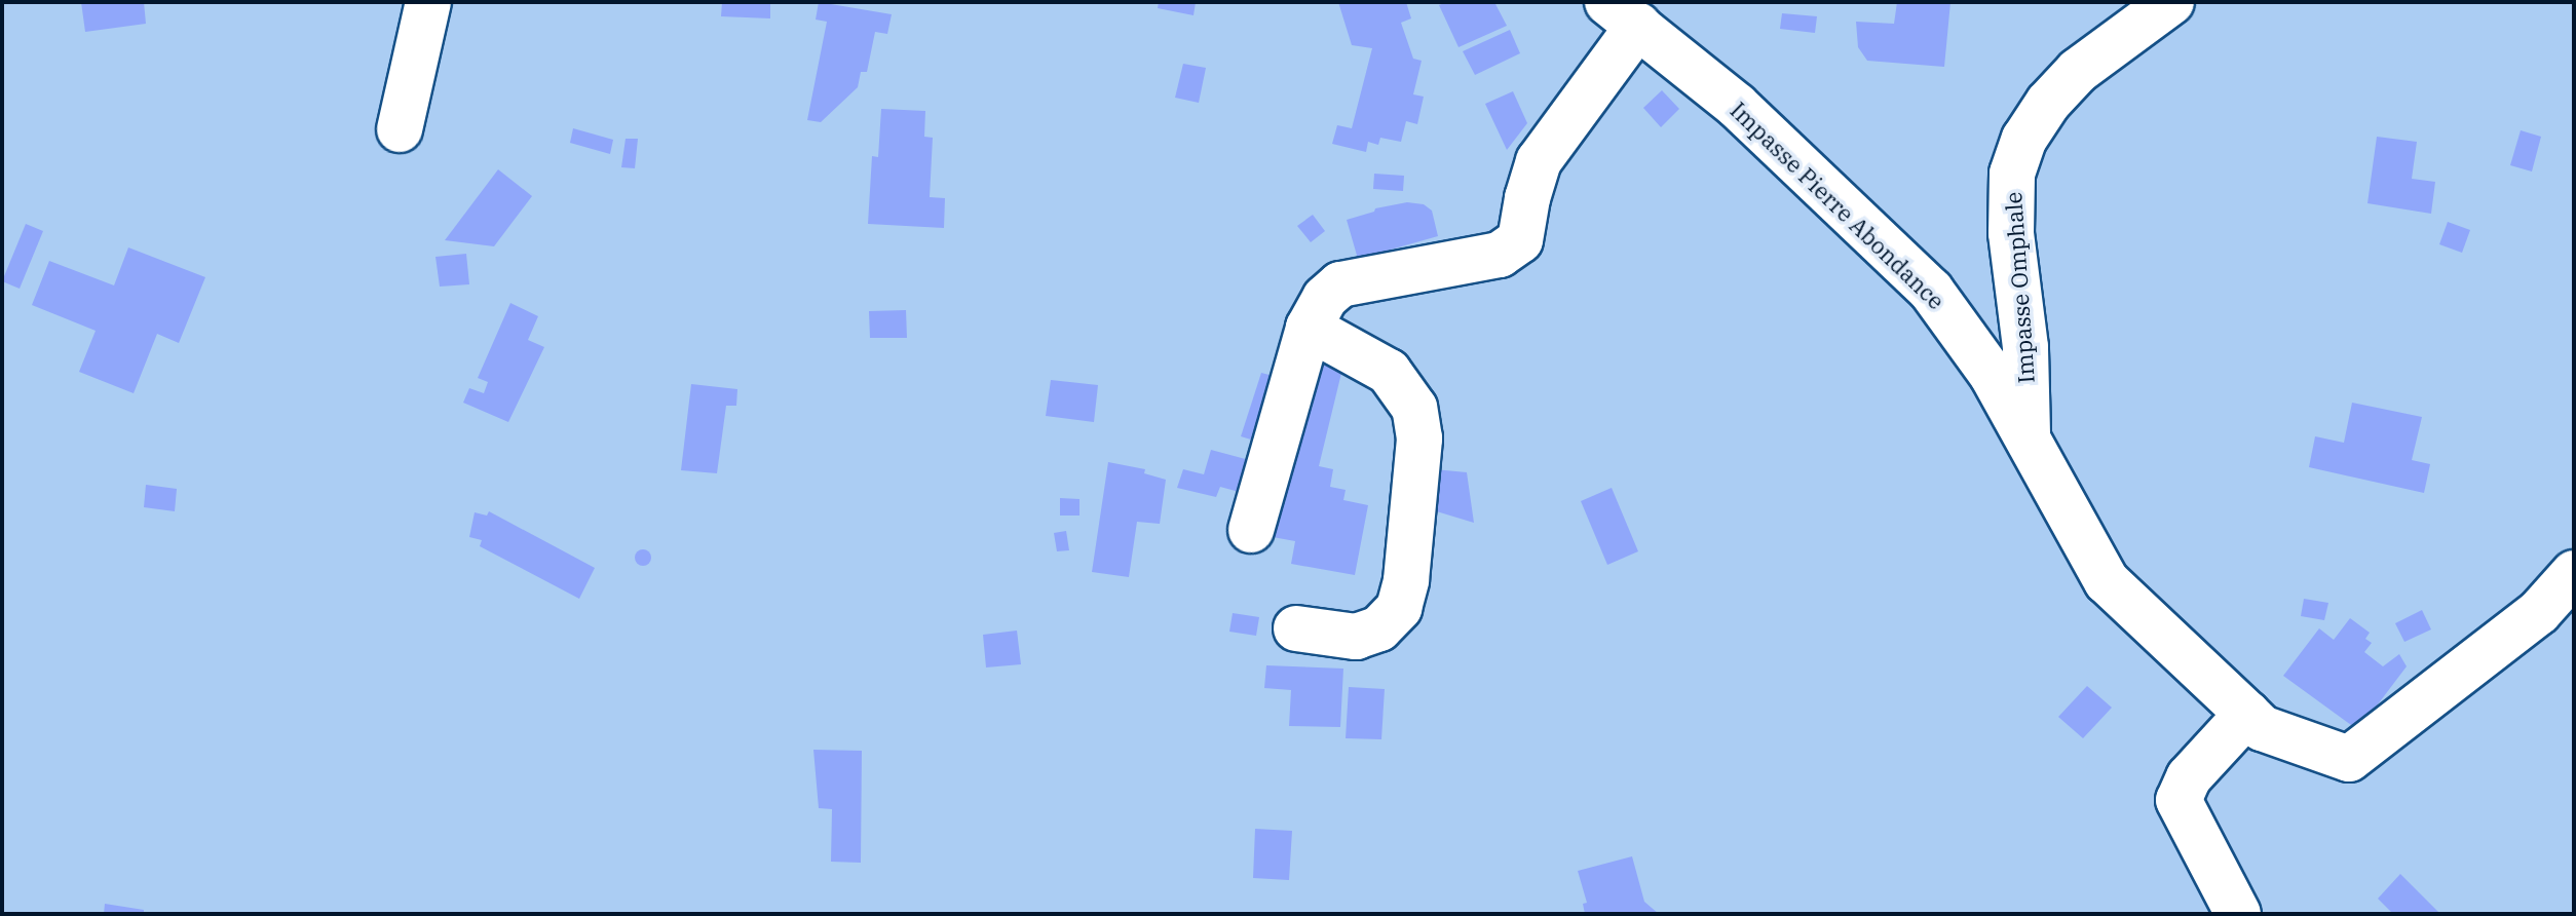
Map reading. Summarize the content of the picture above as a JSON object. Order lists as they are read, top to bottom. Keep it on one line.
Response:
{"streets":{"street":["Impasse Pierre Abondance","Impasse Omphale"]},"crossings":[["Impasse Pierre Abondance","Impasse Omphale"]]}
